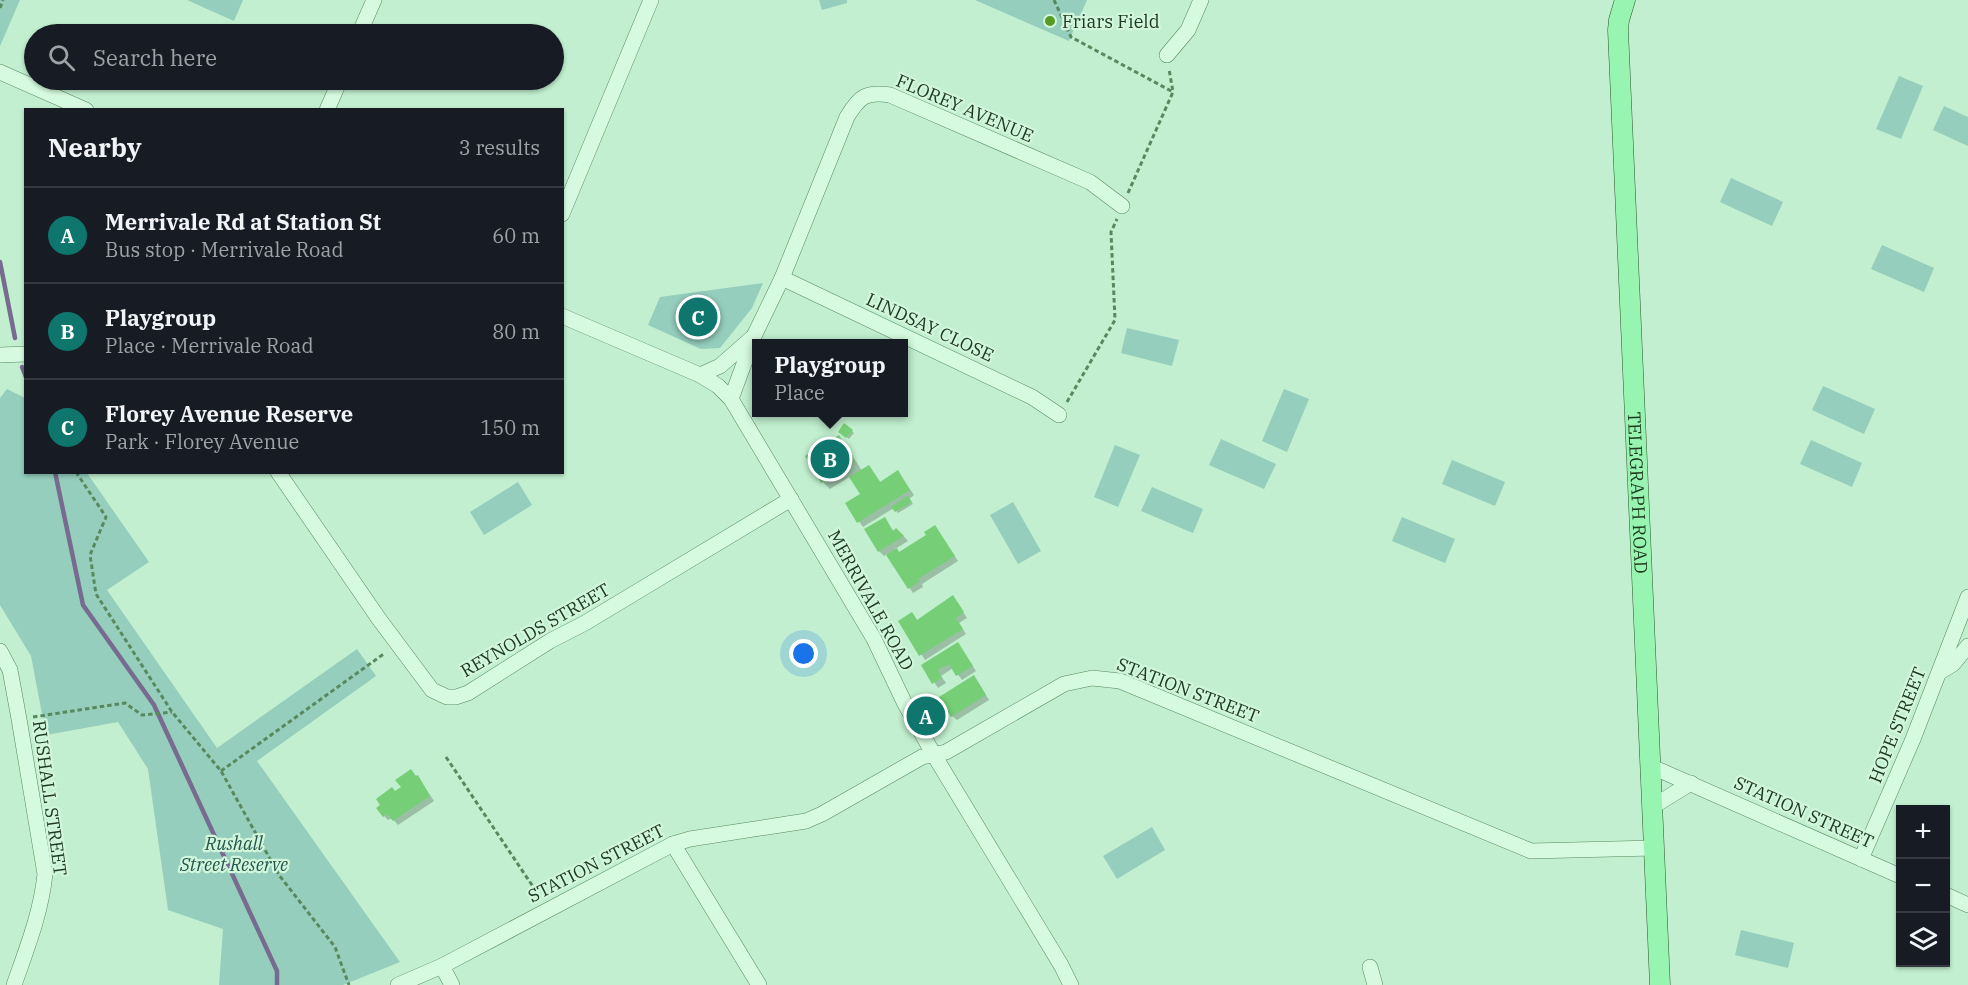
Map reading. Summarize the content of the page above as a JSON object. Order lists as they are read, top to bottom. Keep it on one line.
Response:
{"streets":{"main road":["TELEGRAPH ROAD"],"street":["FLOREY AVENUE","LINDSAY CLOSE","MERRIVALE ROAD","REYNOLDS STREET","STATION STREET","HOPE STREET","RUSHALL STREET"]},"crossings":[["FLOREY AVENUE","LINDSAY CLOSE"],["FLOREY AVENUE","MERRIVALE ROAD"],["TELEGRAPH ROAD","STATION STREET"],["MERRIVALE ROAD","REYNOLDS STREET"],["MERRIVALE ROAD","STATION STREET"],["STATION STREET","HOPE STREET"]],"parks":["Rushall Street Reserve"],"places":["Friars Field"],"page":{"search":"Search here","heading":["Nearby","3 results"],"list":[{"mark":"A","name":"Merrivale Rd at Station St","note":"Bus stop · Merrivale Road","value":"60 m"},{"mark":"B","name":"Playgroup","note":"Place · Merrivale Road","value":"80 m"},{"mark":"C","name":"Florey Avenue Reserve","note":"Park · Florey Avenue","value":"150 m"}],"pins":["C","B","A"],"popup":["Playgroup","Place"],"map_buttons":["+","−"]}}
